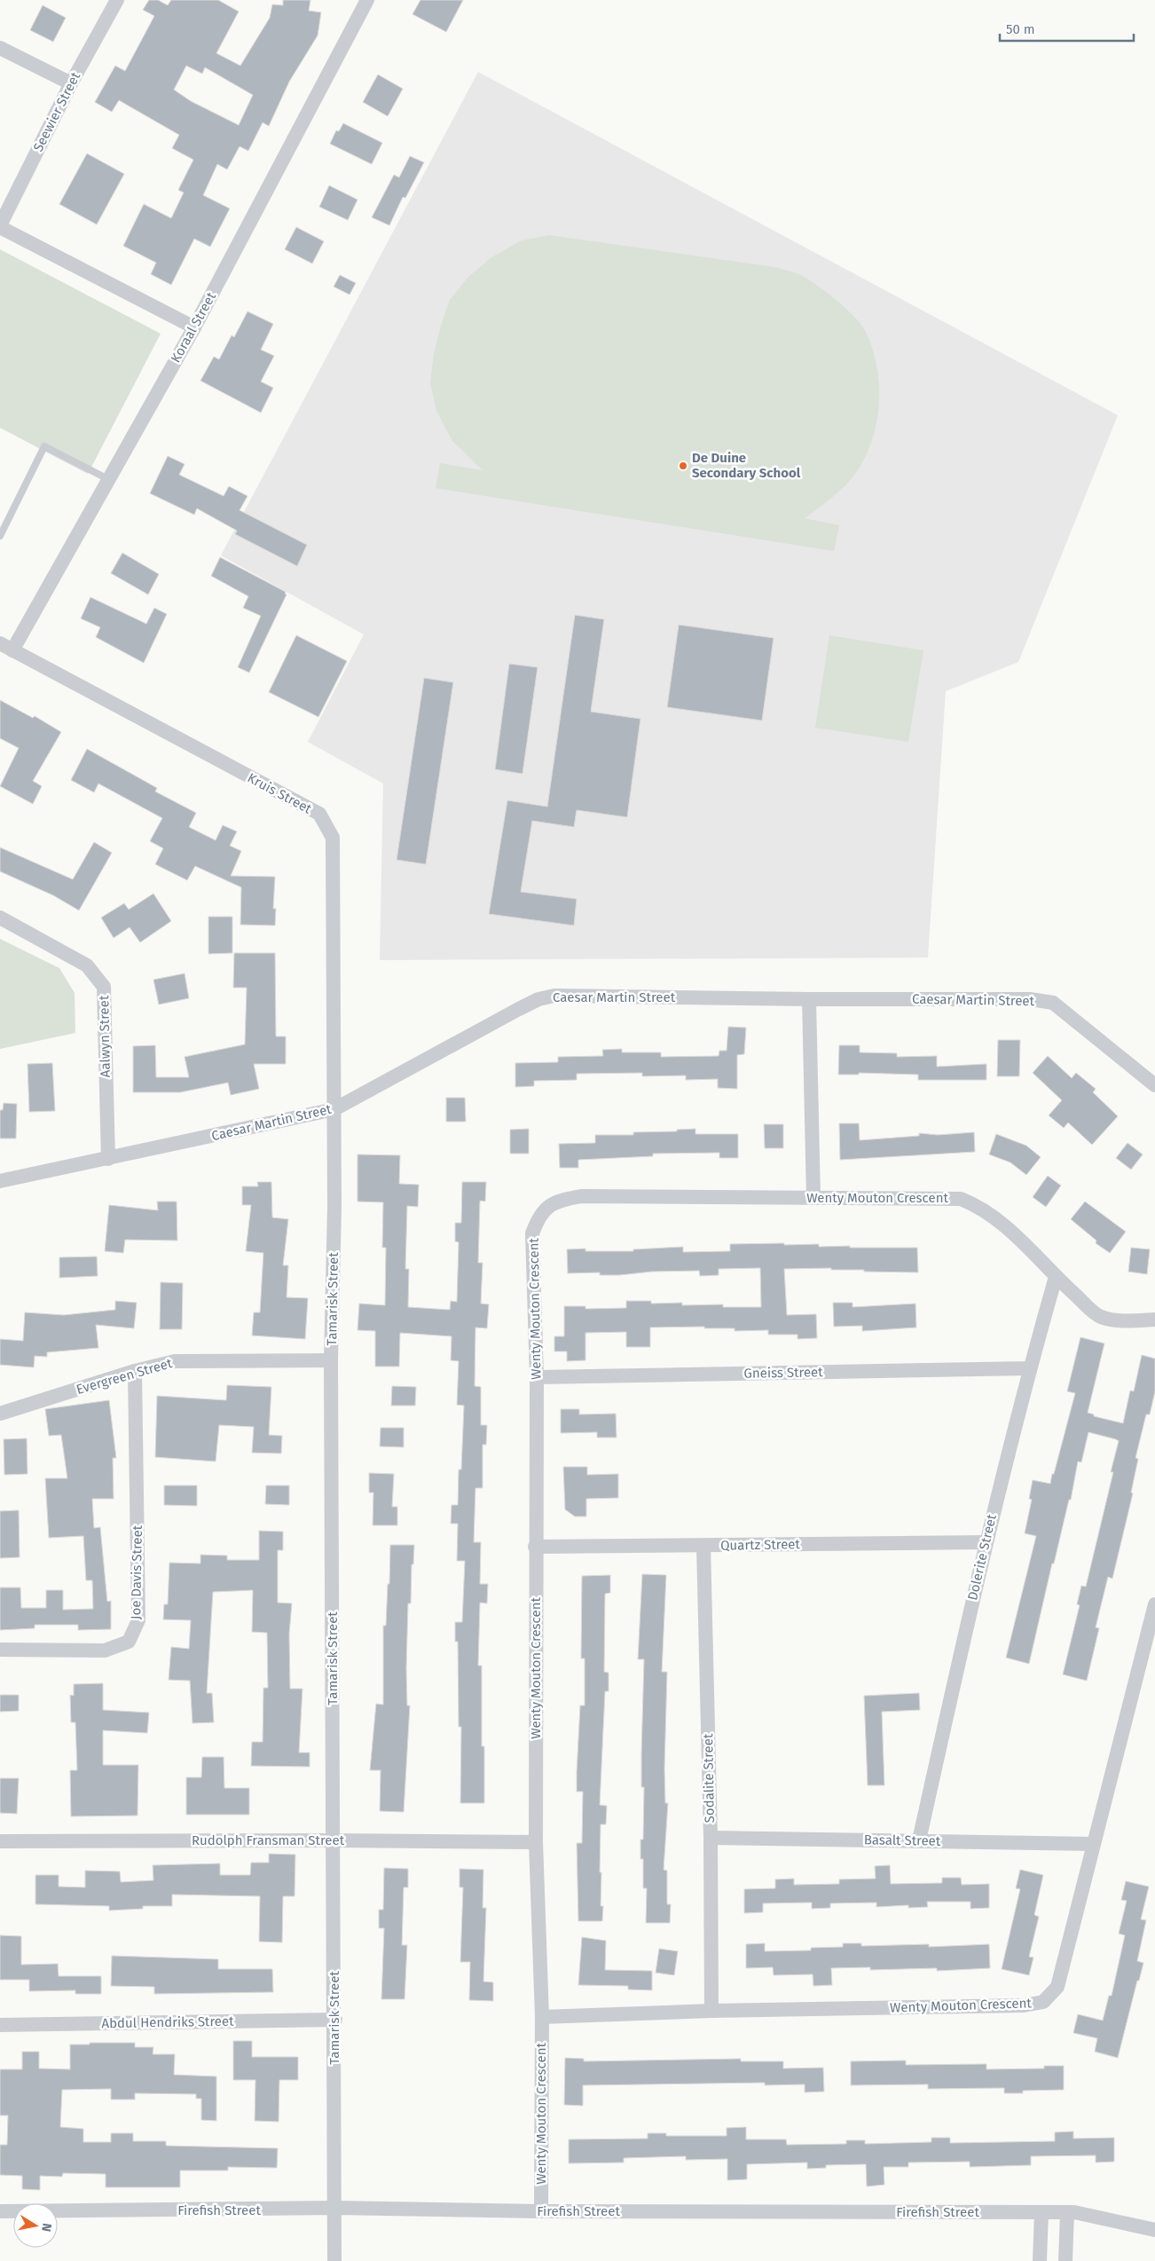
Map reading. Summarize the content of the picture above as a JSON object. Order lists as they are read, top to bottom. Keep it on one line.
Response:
{"streets":{"street":["Seewier Street","Koraal Street","Kruis Street","Caesar Martin Street","Aalwyn Street","Wenty Mouton Crescent","Tamarisk Street","Gneiss Street","Evergreen Street","Quartz Street","Dolerite Street","Joe Davis Street","Sodalite Street","Rudolph Fransman Street","Basalt Street","Abdul Hendriks Street","Firefish Street"]},"crossings":[["Koraal Street","Kruis Street"],["Kruis Street","Caesar Martin Street"],["Kruis Street","Tamarisk Street"],["Caesar Martin Street","Aalwyn Street"],["Caesar Martin Street","Tamarisk Street"],["Wenty Mouton Crescent","Gneiss Street"],["Wenty Mouton Crescent","Quartz Street"],["Wenty Mouton Crescent","Dolerite Street"],["Wenty Mouton Crescent","Sodalite Street"],["Wenty Mouton Crescent","Rudolph Fransman Street"],["Wenty Mouton Crescent","Basalt Street"],["Wenty Mouton Crescent","Firefish Street"],["Tamarisk Street","Evergreen Street"],["Tamarisk Street","Rudolph Fransman Street"],["Tamarisk Street","Abdul Hendriks Street"],["Tamarisk Street","Firefish Street"],["Gneiss Street","Dolerite Street"],["Evergreen Street","Joe Davis Street"],["Quartz Street","Dolerite Street"],["Quartz Street","Sodalite Street"],["Dolerite Street","Basalt Street"],["Sodalite Street","Basalt Street"]],"places":["De Duine Secondary School"],"scale_bar":"50 m","north":"right"}
